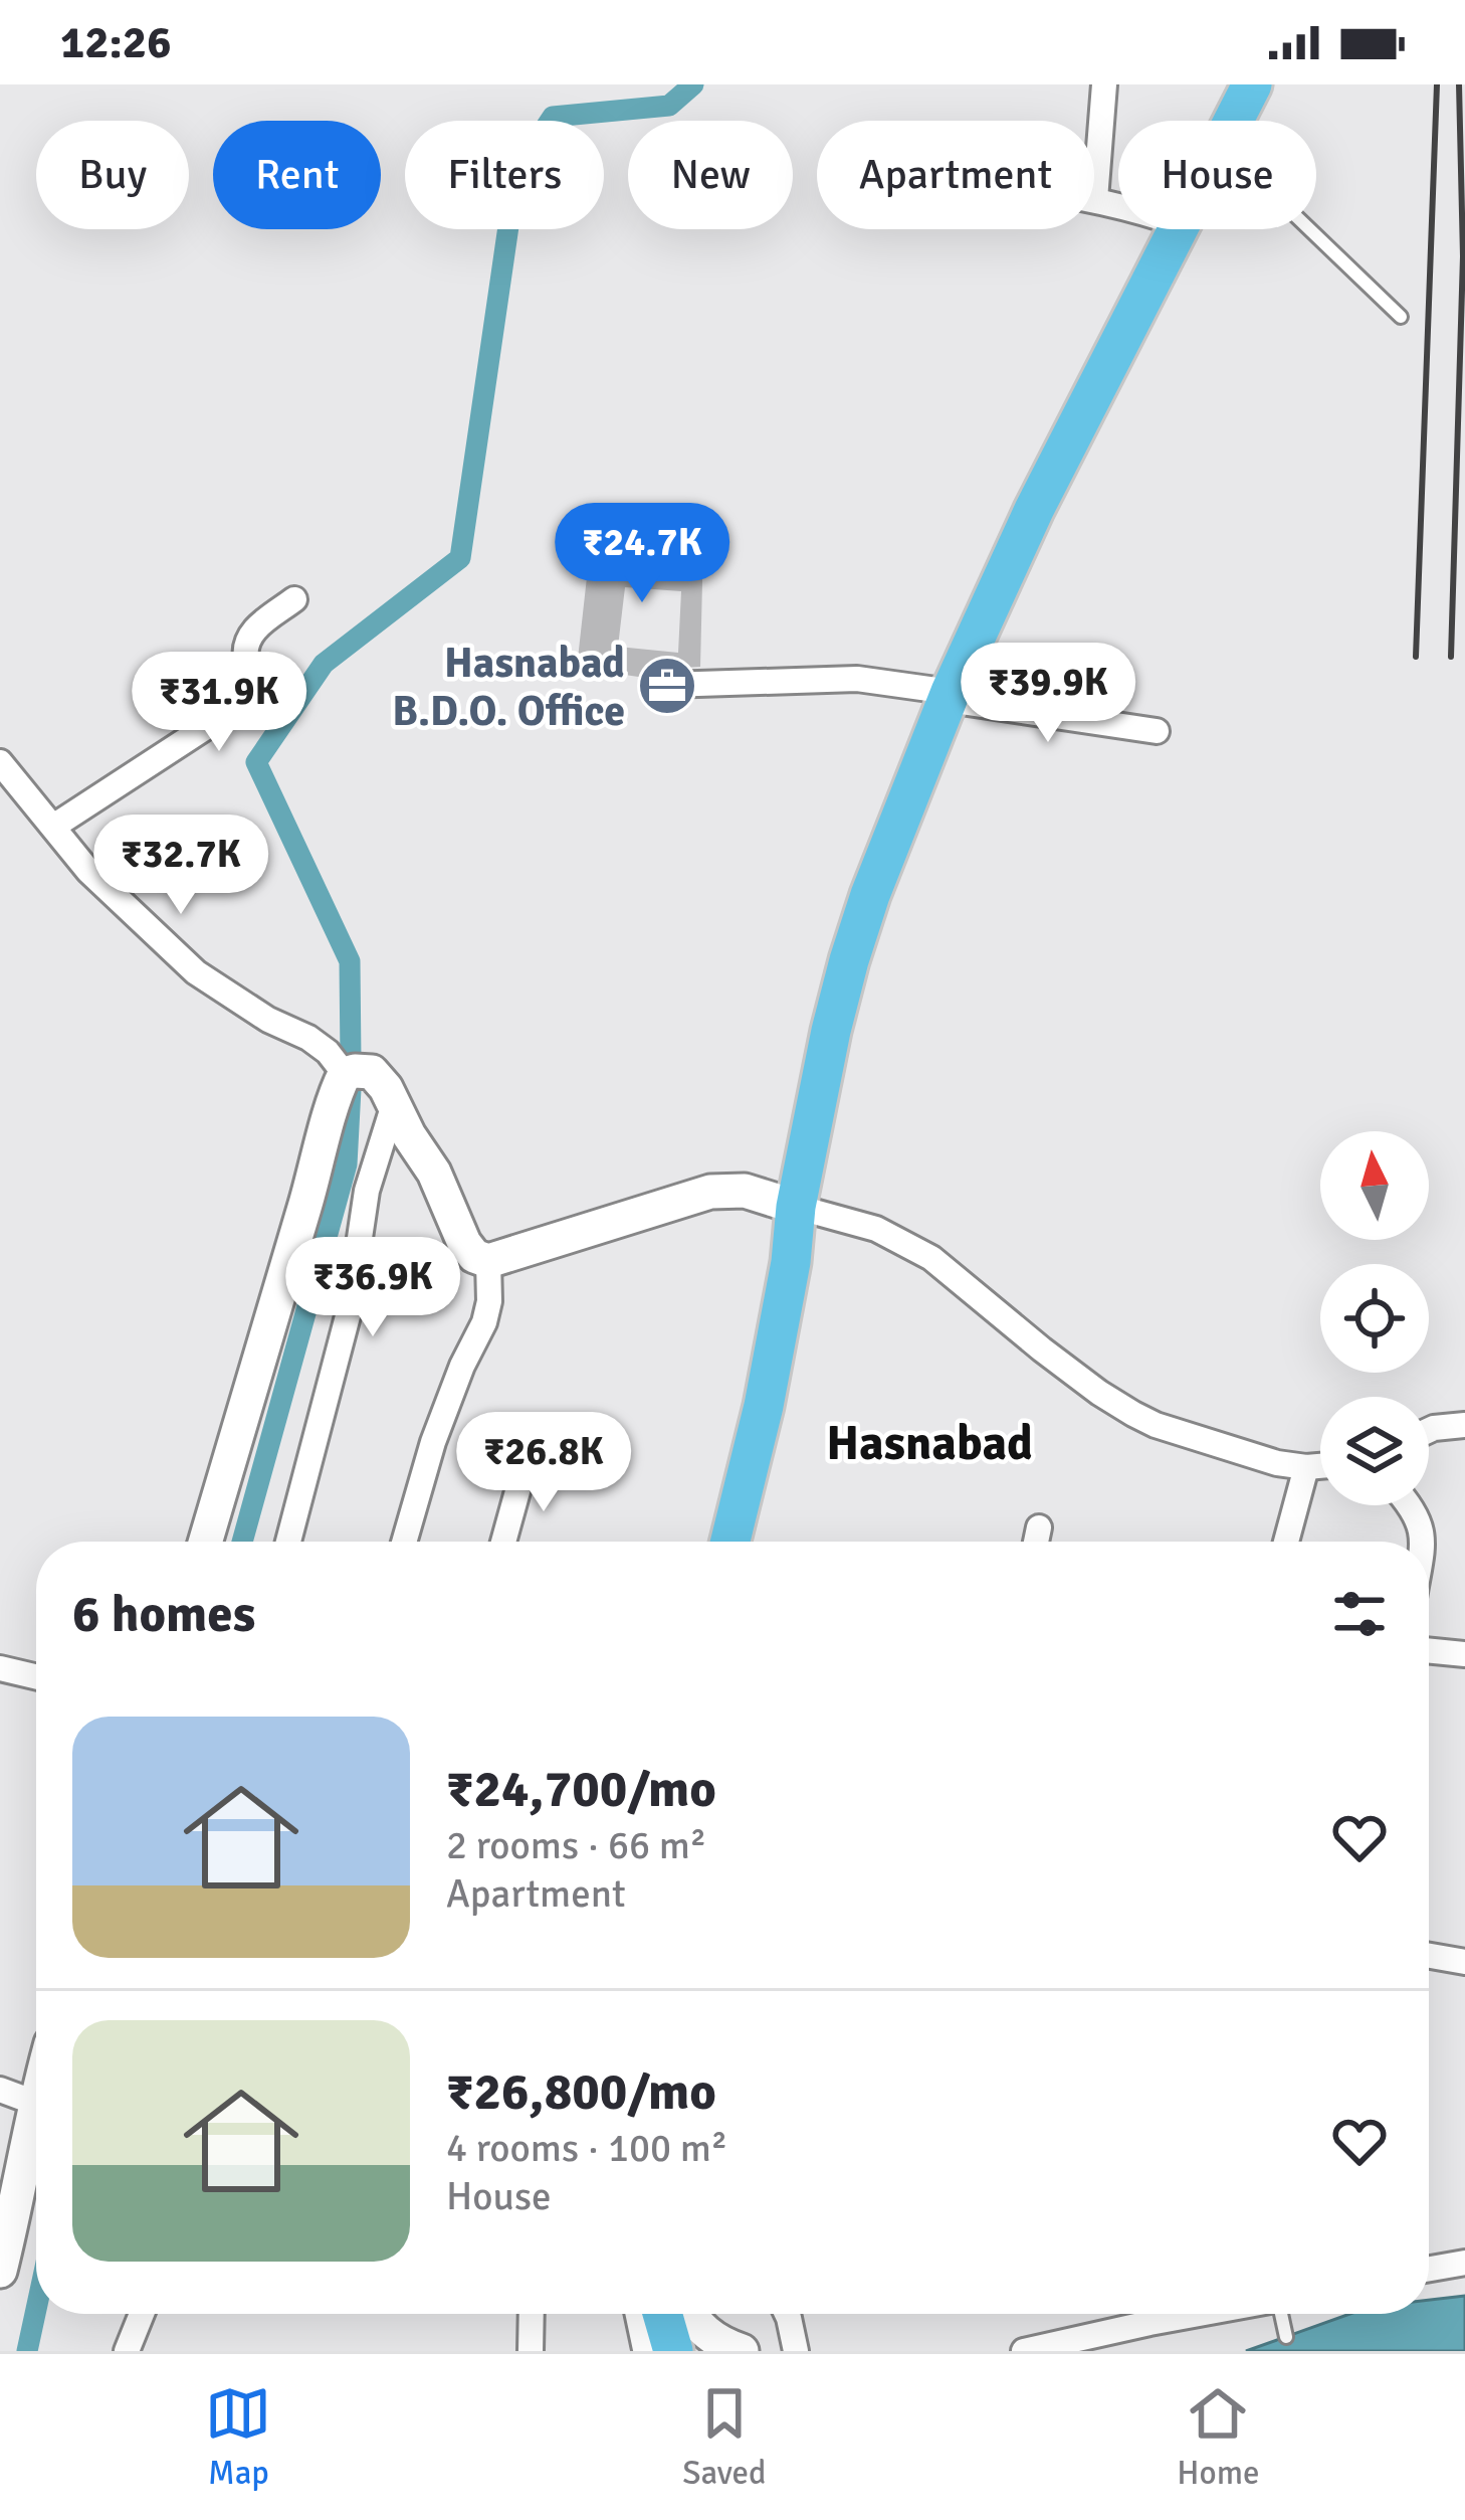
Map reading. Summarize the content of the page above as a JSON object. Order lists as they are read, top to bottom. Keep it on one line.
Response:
{"districts":["Hasnabad"],"places":{"office":["Hasnabad B.D.O. Office"]},"north":"top","page":{"status":"12:26","chip":["Buy","Rent","Filters","New","Apartment","House"],"price":["₹24.7K","₹39.9K","₹31.9K","₹32.7K","₹36.9K","₹26.8K"],"heading":"6 homes","list":[{"name":"₹24,700/mo","note":"2 rooms · 66 m² · Apartment"},{"name":"₹26,800/mo","note":"4 rooms · 100 m² · House"}],"tabs":["Map","Saved","Home"]}}
